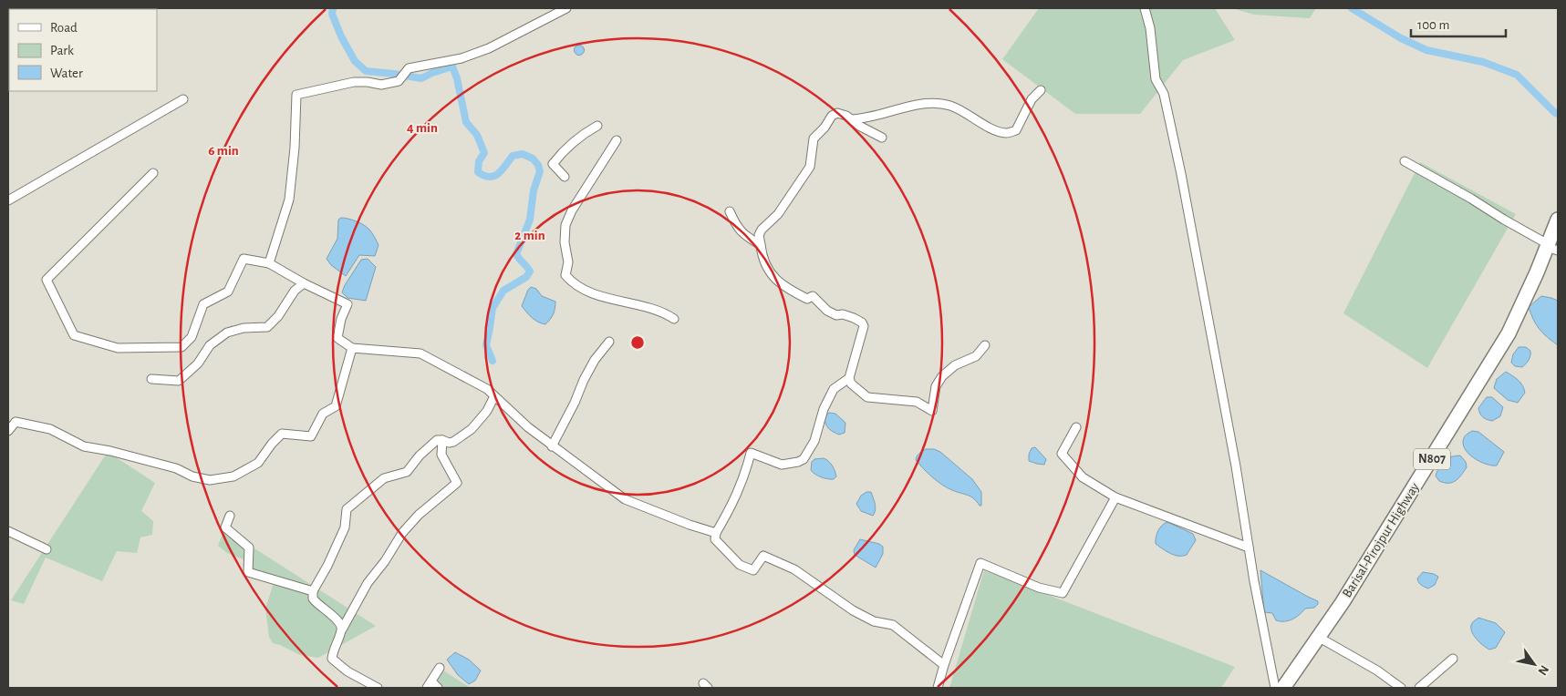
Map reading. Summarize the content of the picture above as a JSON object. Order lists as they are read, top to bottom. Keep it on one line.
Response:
{"streets":{"highway":["N807","Barisal-Pirojpur Highway"]},"legend":["Road","Park","Water"],"scale_bar":"100 m","north":"bottom right","rings":["4 min","6 min","2 min"]}
